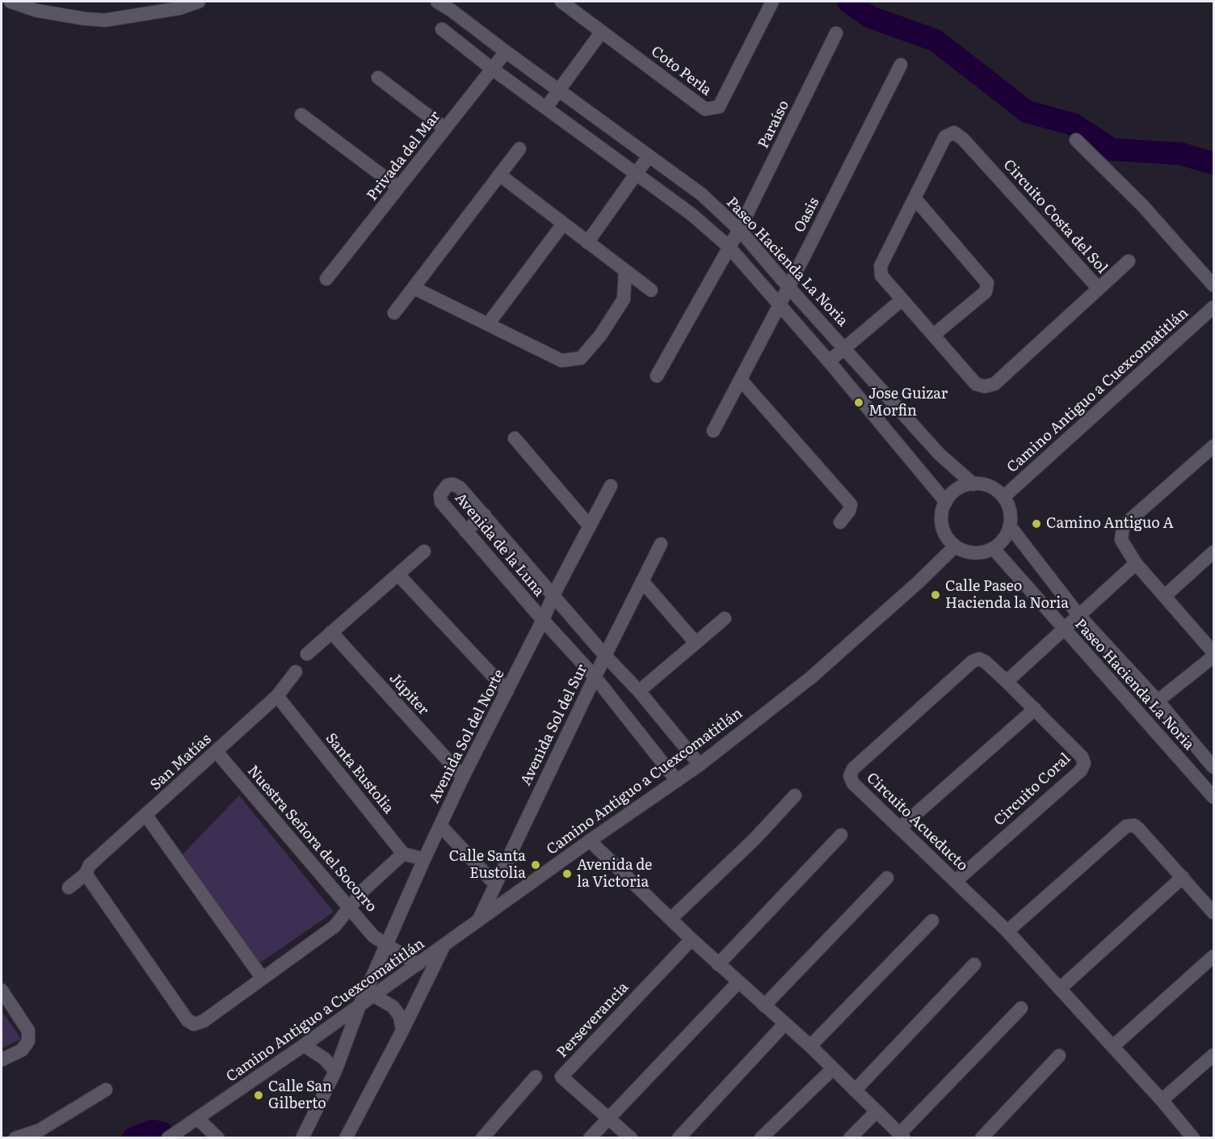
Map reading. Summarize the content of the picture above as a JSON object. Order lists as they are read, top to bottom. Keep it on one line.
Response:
{"streets":{"street":["Coto Perla","Paraíso","Privada del Mar","Oasis","Circuito Costa del Sol","Paseo Hacienda La Noria","Camino Antiguo a Cuexcomatitlán","Avenida de la Luna","Júpiter","Avenida Sol del Sur","Avenida Sol del Norte","San Matías","Santa Eustolia","Circuito Coral","Circuito Acueducto","Nuestra Señora del Socorro","Perseverancia"]},"crossings":[["Paraíso","Paseo Hacienda La Noria"],["Privada del Mar","Paseo Hacienda La Noria"],["Oasis","Paseo Hacienda La Noria"],["Paseo Hacienda La Noria","Camino Antiguo a Cuexcomatitlán"],["Camino Antiguo a Cuexcomatitlán","Avenida de la Luna"],["Camino Antiguo a Cuexcomatitlán","Avenida Sol del Sur"],["Camino Antiguo a Cuexcomatitlán","Avenida Sol del Norte"],["Camino Antiguo a Cuexcomatitlán","Nuestra Señora del Socorro"],["Avenida de la Luna","Avenida Sol del Sur"],["Avenida de la Luna","Avenida Sol del Norte"],["Júpiter","Avenida Sol del Norte"],["Avenida Sol del Norte","Nuestra Señora del Socorro"],["San Matías","Santa Eustolia"],["San Matías","Nuestra Señora del Socorro"],["Circuito Coral","Circuito Acueducto"]],"places":["Jose Guizar Morfin","Camino Antiguo A","Calle Paseo Hacienda la Noria","Calle Santa Eustolia","Avenida de la Victoria","Calle San Gilberto"]}
